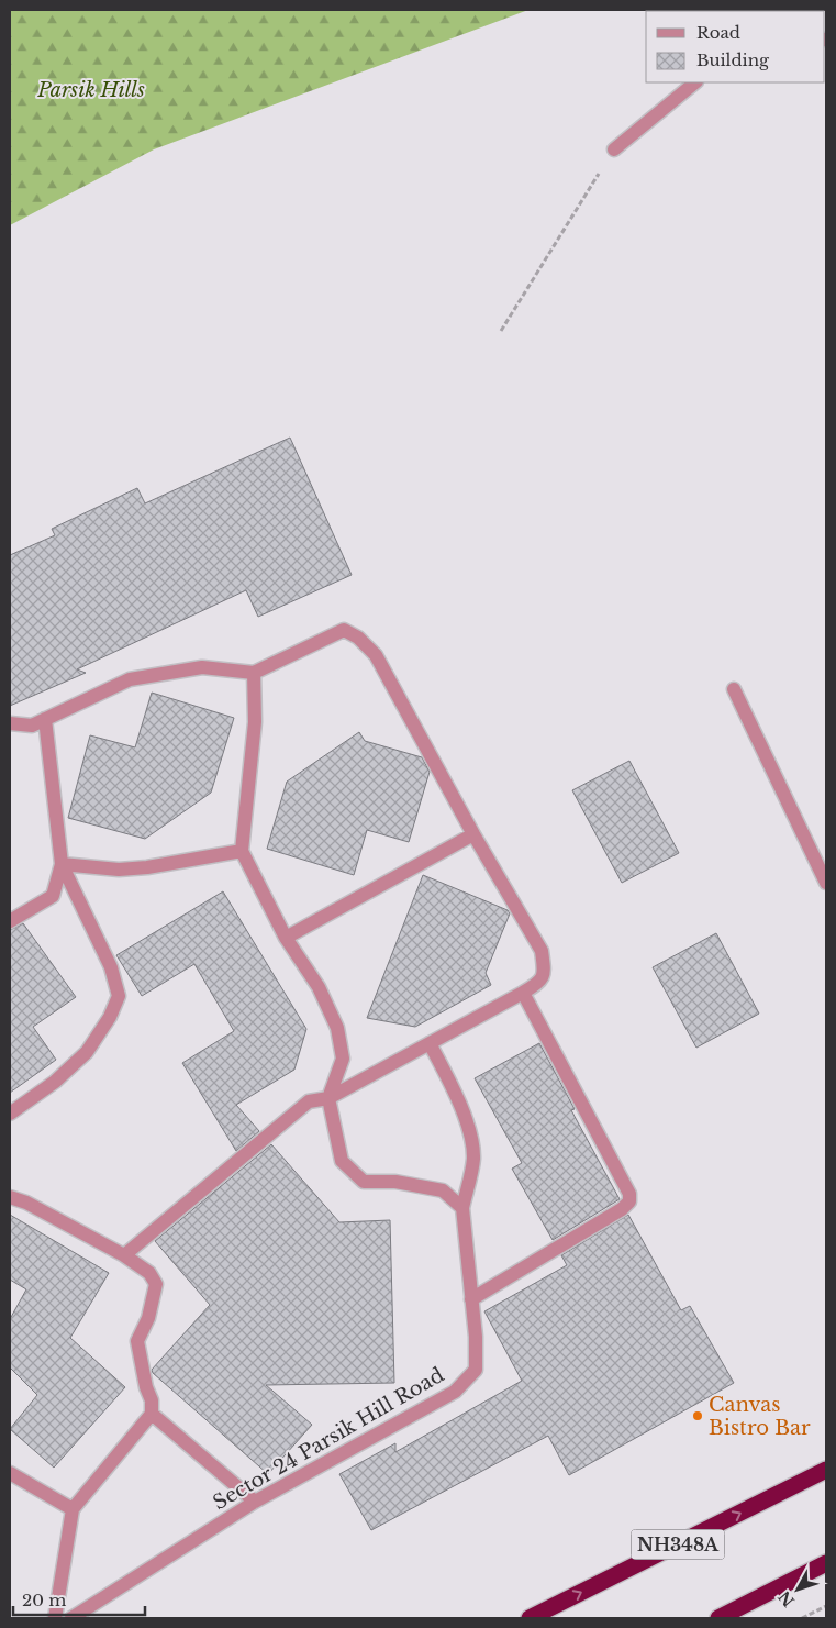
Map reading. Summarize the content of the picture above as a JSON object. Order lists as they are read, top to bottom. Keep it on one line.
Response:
{"streets":{"highway":["NH348A"],"street":["Sector 24 Parsik Hill Road"]},"parks":["Parsik Hills"],"places":["Canvas Bistro Bar"],"legend":["Road","Building"],"scale_bar":"20 m","north":"bottom left"}
